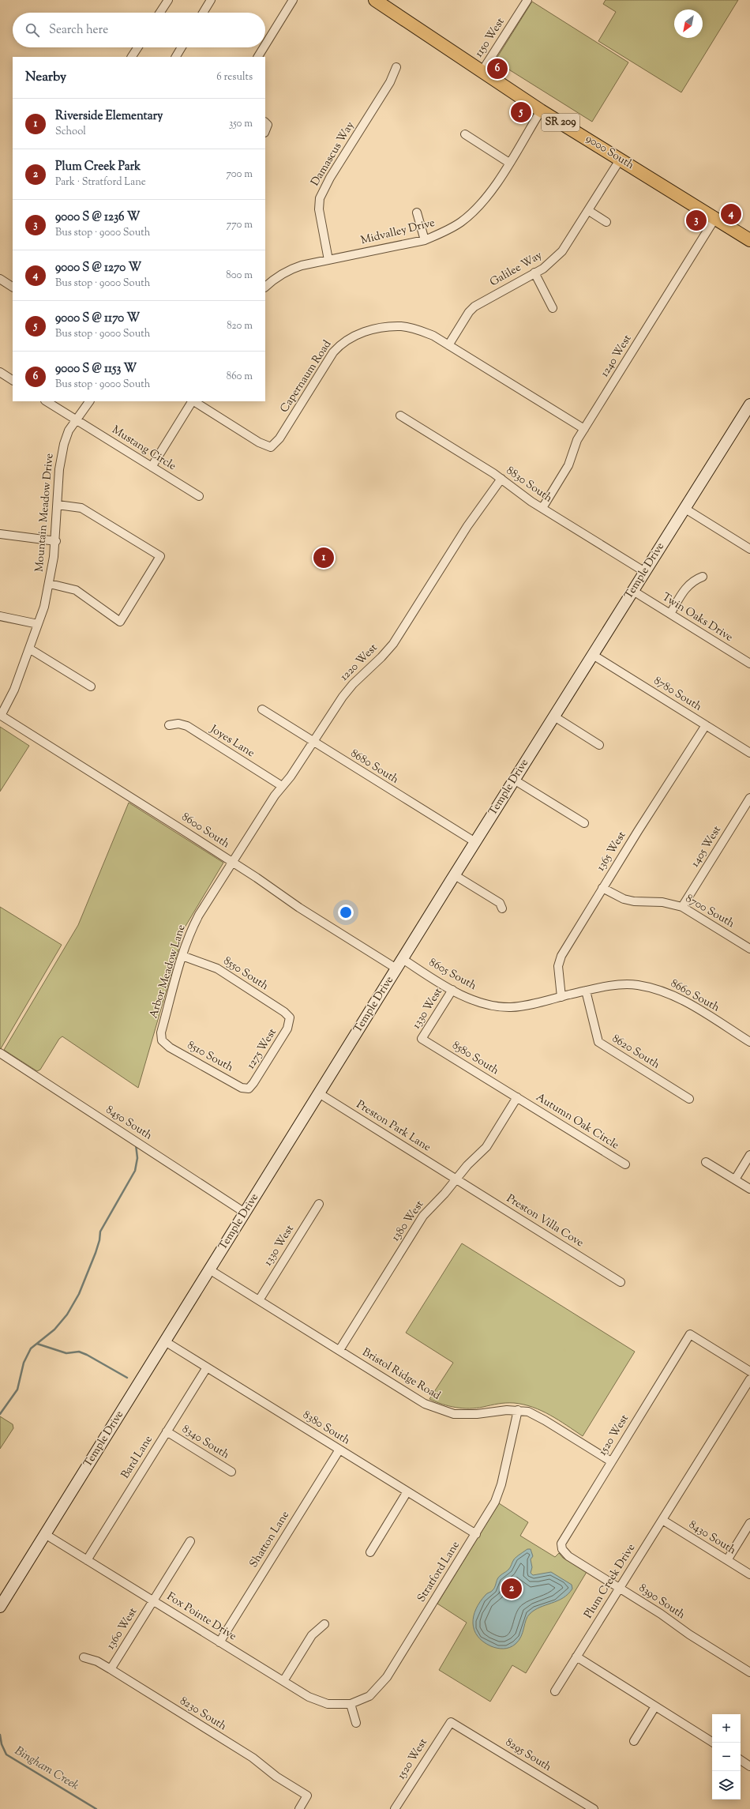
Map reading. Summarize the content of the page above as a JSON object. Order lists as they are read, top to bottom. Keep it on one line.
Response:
{"streets":{"main road":["SR 209","9000 South"],"street":["1150 West","Damascus Way","Midvalley Drive","Galilee Way","1240 West","Capernaum Road","Mustang Circle","8830 South","Mountain Meadow Drive","Temple Drive","Twin Oaks Drive","1220 West","8780 South","Joyes Lane","8680 South","8600 South","1405 West","1365 West","8700 South","Arbor Meadow Lane","8550 South","8605 South","8660 South","1330 West","1275 West","8620 South","8510 South","8580 South","Autumn Oak Circle","8450 South","Preston Park Lane","1380 West","Preston Villa Cove","Bristol Ridge Road","8380 South","1520 West","8340 South","Bard Lane","8430 South","Shatton Lane","Stratford Lane","Plum Creek Drive","8390 South","Fox Pointe Drive","1360 West","8230 South","8295 South"]},"crossings":[["1150 West","9000 South"],["9000 South","Midvalley Drive"],["9000 South","Galilee Way"],["9000 South","1240 West"],["Damascus Way","Midvalley Drive"],["Galilee Way","Capernaum Road"],["1240 West","Capernaum Road"],["1240 West","8830 South"],["Mustang Circle","Mountain Meadow Drive"],["8830 South","Temple Drive"],["8830 South","1220 West"],["Mountain Meadow Drive","8600 South"],["Temple Drive","Twin Oaks Drive"],["Temple Drive","8780 South"],["Temple Drive","8680 South"],["Temple Drive","8600 South"],["Temple Drive","8605 South"],["Temple Drive","8450 South"],["Temple Drive","Preston Park Lane"],["Temple Drive","Bristol Ridge Road"],["Temple Drive","8380 South"],["Temple Drive","Fox Pointe Drive"],["1220 West","Joyes Lane"],["1220 West","8680 South"],["1220 West","8600 South"],["1220 West","Arbor Meadow Lane"],["8780 South","1365 West"],["8600 South","Arbor Meadow Lane"],["1405 West","8700 South"],["1365 West","8700 South"],["1365 West","8605 South"],["Arbor Meadow Lane","8550 South"],["Arbor Meadow Lane","8510 South"],["8550 South","1275 West"],["8605 South","8660 South"],["8605 South","1330 West"],["8605 South","8620 South"],["8660 South","8620 South"],["1330 West","8580 South"],["1330 West","Bristol Ridge Road"],["1275 West","8510 South"],["8580 South","Autumn Oak Circle"],["8580 South","1380 West"],["Autumn Oak Circle","1380 West"],["Preston Park Lane","1380 West"],["Preston Park Lane","Preston Villa Cove"],["1380 West","Preston Villa Cove"],["1380 West","Bristol Ridge Road"],["Bristol Ridge Road","1520 West"],["Bristol Ridge Road","Stratford Lane"],["8380 South","Bard Lane"],["8380 South","Shatton Lane"],["8380 South","Stratford Lane"],["1520 West","8390 South"],["1520 West","8295 South"],["8340 South","Bard Lane"],["Bard Lane","Fox Pointe Drive"],["8430 South","Plum Creek Drive"],["Shatton Lane","Fox Pointe Drive"],["Stratford Lane","Fox Pointe Drive"],["Plum Creek Drive","8390 South"],["Fox Pointe Drive","1360 West"],["1360 West","8230 South"]],"water":["Bingham Creek"],"north":"bottom left","page":{"search":"Search here","pins":["6","5","4","3","1","2"],"heading":["Nearby","6 results"],"list":[{"mark":"1","name":"Riverside Elementary","note":"School","value":"350 m"},{"mark":"2","name":"Plum Creek Park","note":"Park · Stratford Lane","value":"700 m"},{"mark":"3","name":"9000 S @ 1236 W","note":"Bus stop · 9000 South","value":"770 m"},{"mark":"4","name":"9000 S @ 1270 W","note":"Bus stop · 9000 South","value":"800 m"},{"mark":"5","name":"9000 S @ 1170 W","note":"Bus stop · 9000 South","value":"820 m"},{"mark":"6","name":"9000 S @ 1153 W","note":"Bus stop · 9000 South","value":"860 m"}],"map_buttons":["+","−"]}}
